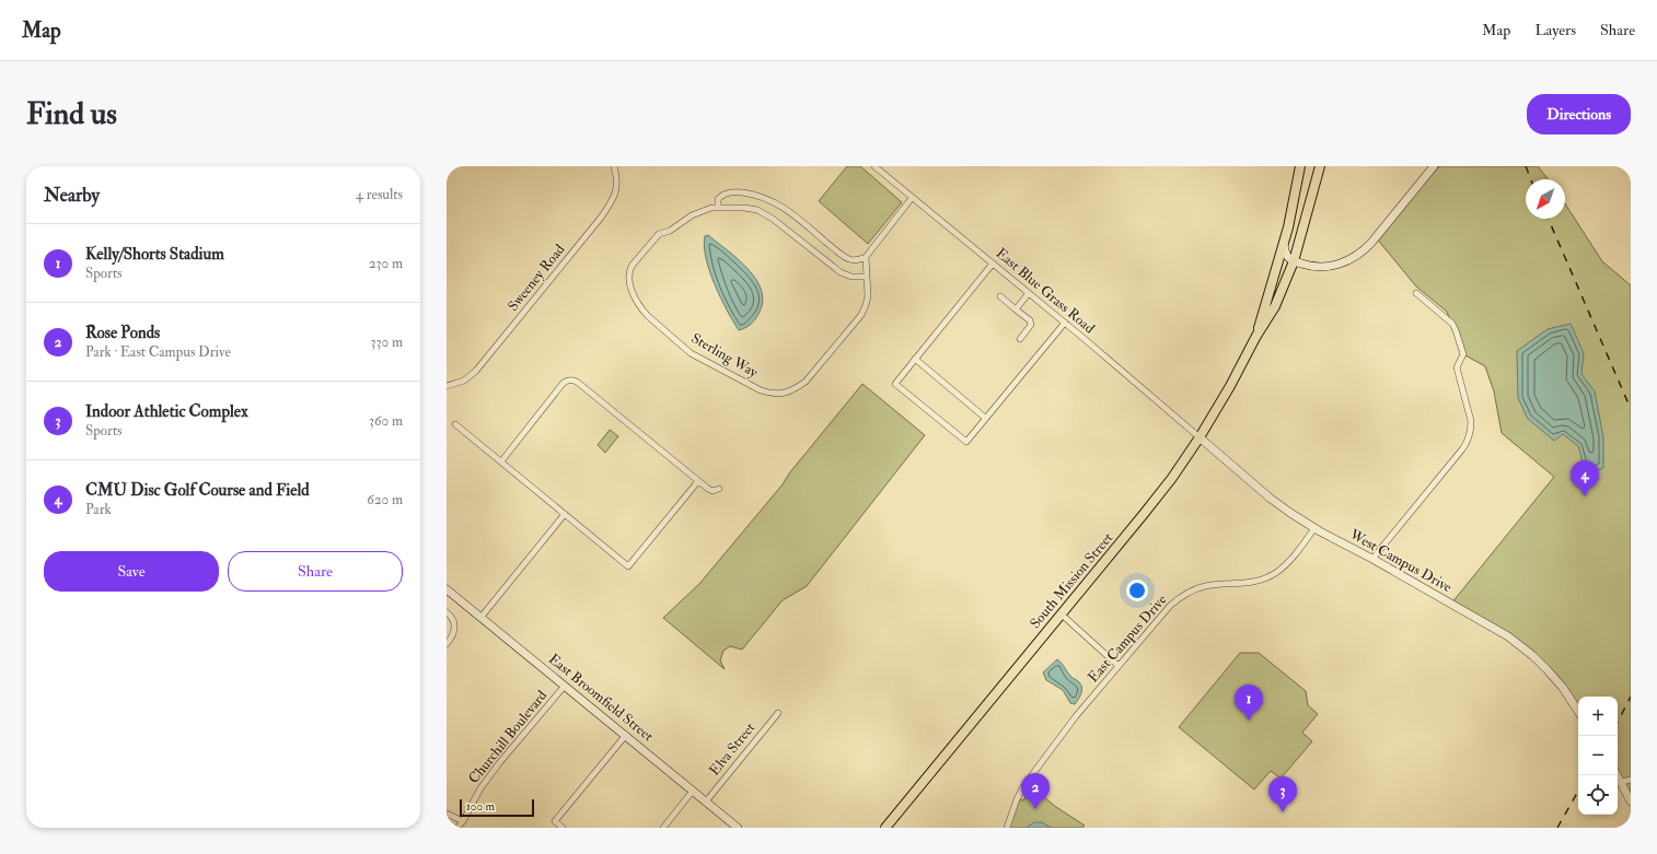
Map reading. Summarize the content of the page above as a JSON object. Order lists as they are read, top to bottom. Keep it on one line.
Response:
{"streets":{"main road":["West Campus Drive","South Mission Street","East Broomfield Street"],"street":["Sweeney Road","East Blue Grass Road","Sterling Way","East Campus Drive","Churchill Boulevard","Elva Street"]},"crossings":[["East Blue Grass Road","West Campus Drive"],["East Blue Grass Road","South Mission Street"],["West Campus Drive","South Mission Street"],["West Campus Drive","East Campus Drive"],["East Broomfield Street","Churchill Boulevard"],["East Broomfield Street","Elva Street"]],"scale_bar":"100 m","north":"bottom left","page":{"header":"Map","nav":["Map","Layers","Share"],"buttons":["Directions",["Save","Share"]],"title":"Find us","heading":["Nearby","4 results"],"list":[{"mark":"1","name":"Kelly/Shorts Stadium","note":"Sports","value":"230 m"},{"mark":"2","name":"Rose Ponds","note":"Park · East Campus Drive","value":"330 m"},{"mark":"3","name":"Indoor Athletic Complex","note":"Sports","value":"360 m"},{"mark":"4","name":"CMU Disc Golf Course and Field","note":"Park","value":"620 m"}],"pins":["4","1","2","3"],"map_buttons":["+","−"],"scale":"100 m"}}
